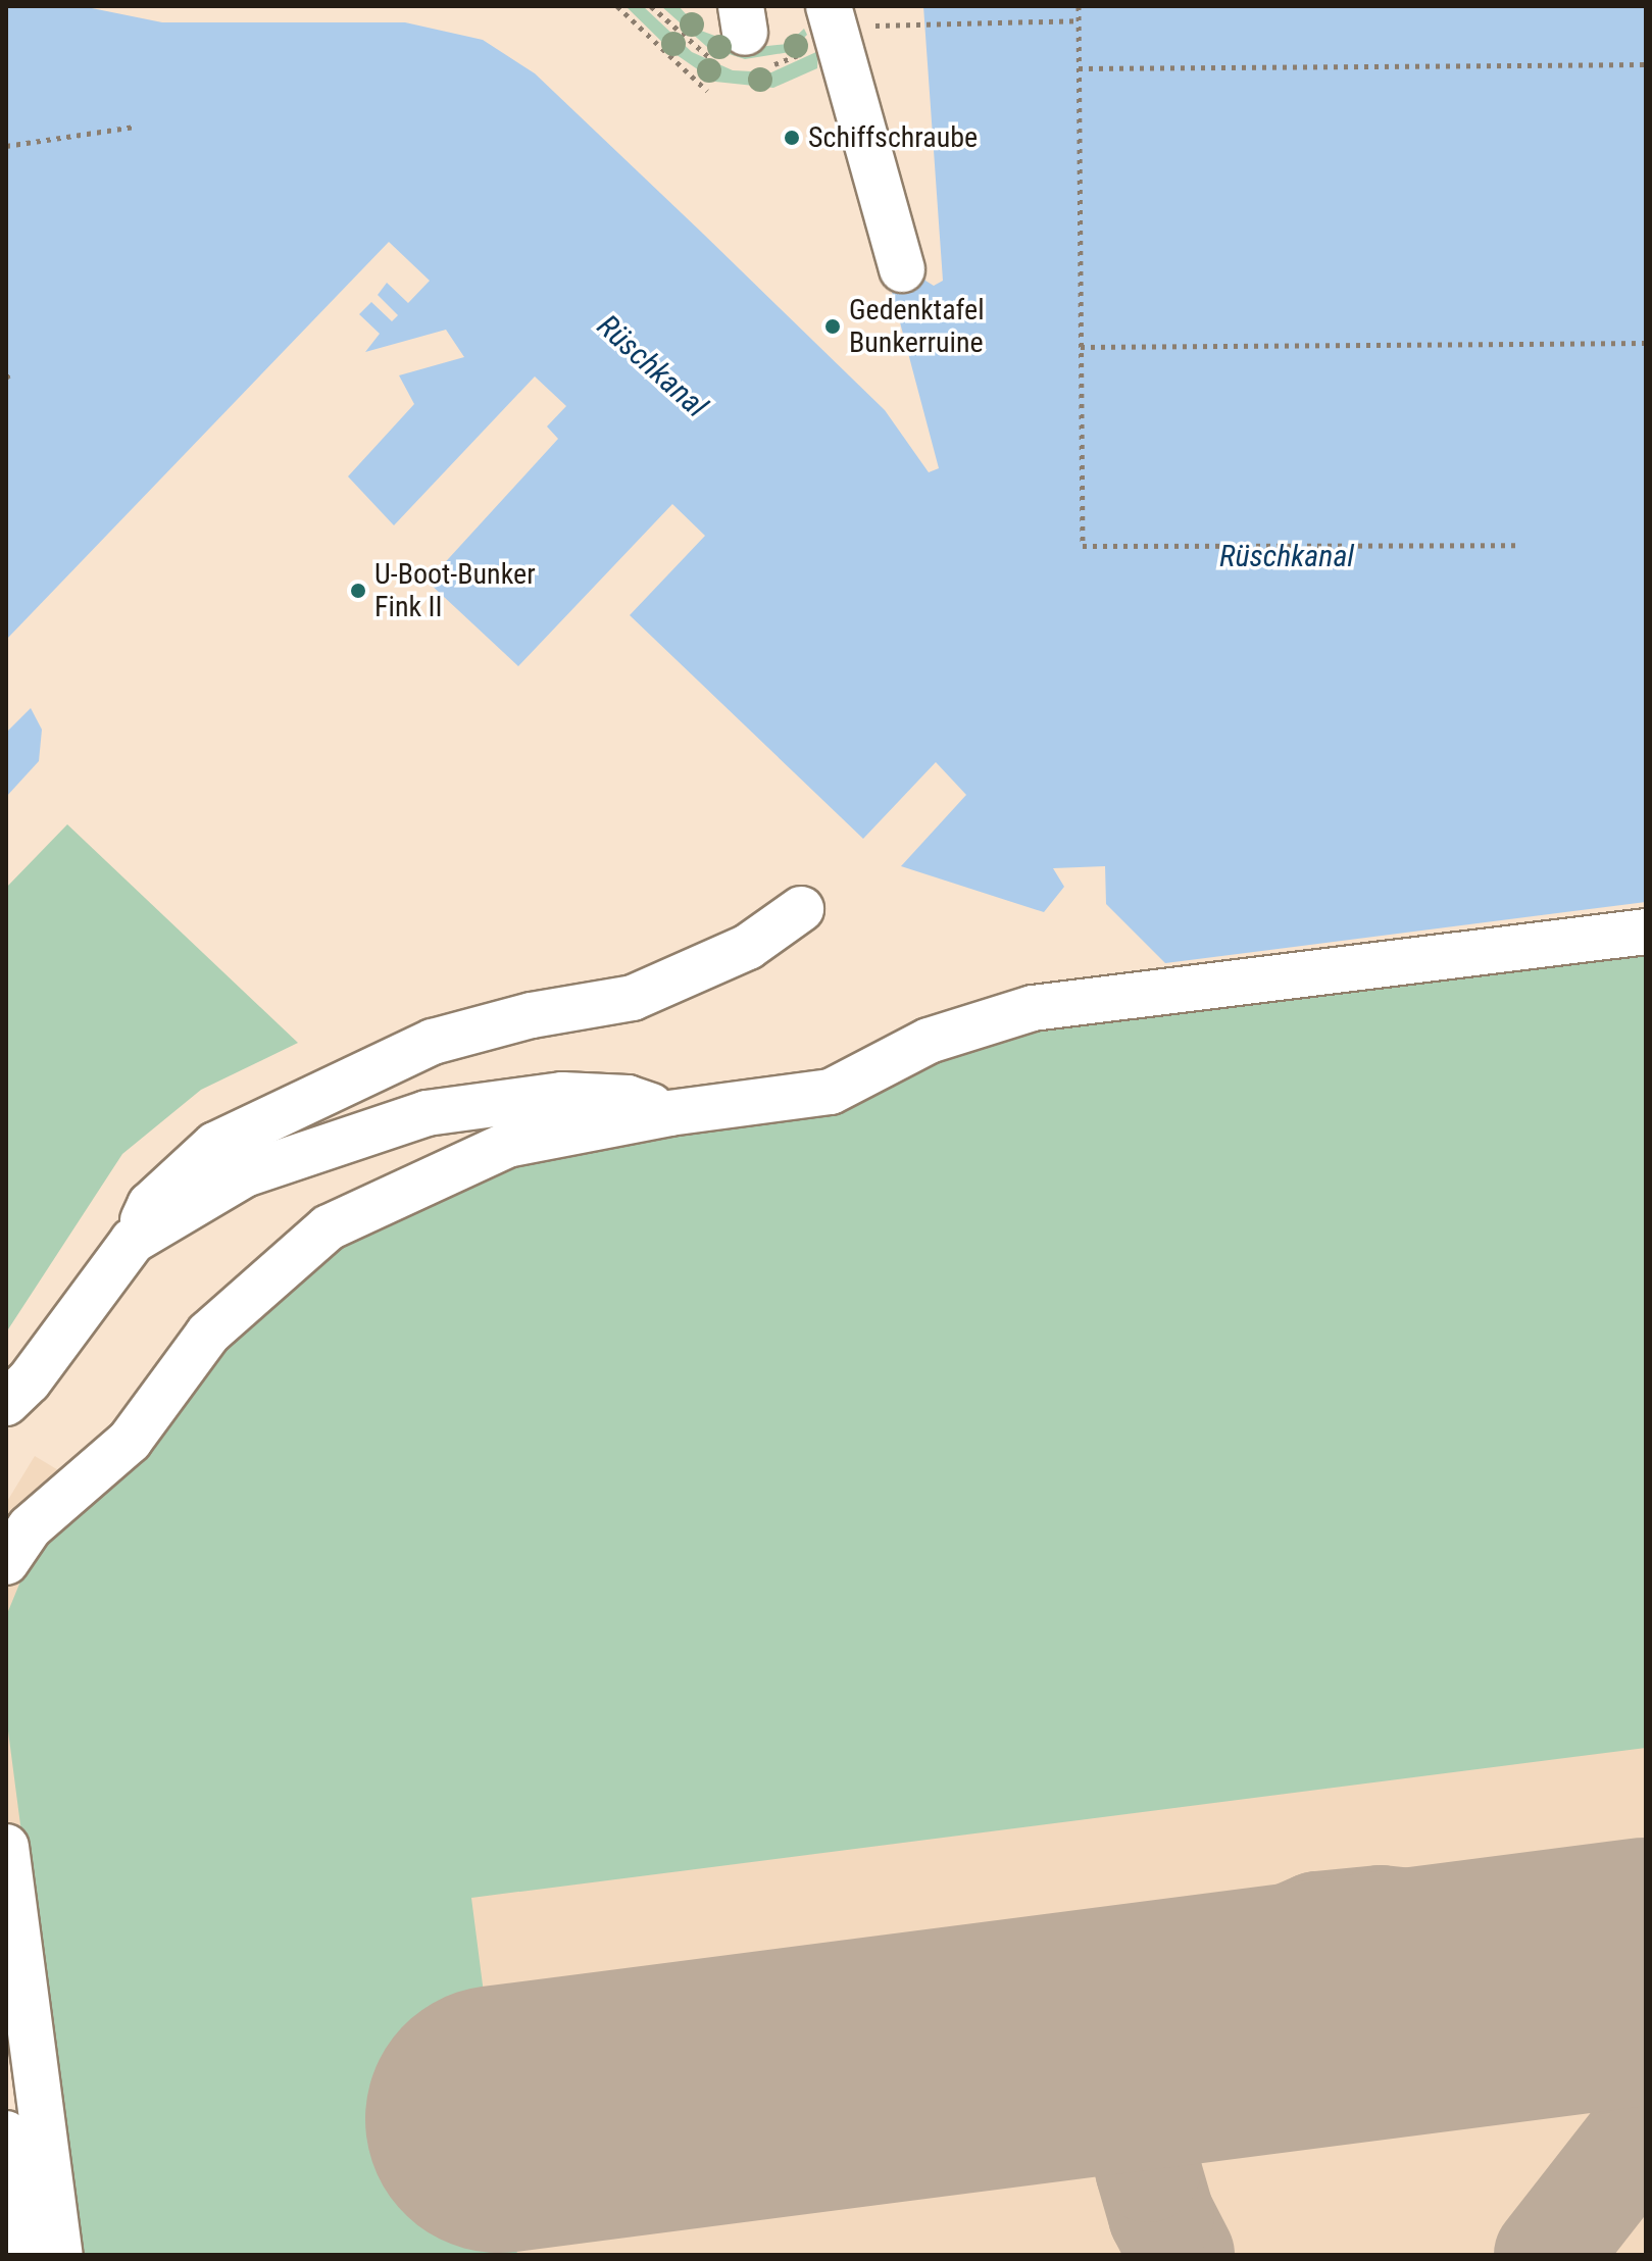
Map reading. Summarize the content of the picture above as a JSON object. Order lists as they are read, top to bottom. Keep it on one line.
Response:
{"water":["Rüschkanal"],"places":["Schiffschraube","Gedenktafel Bunkerruine","U-Boot-Bunker Fink II"]}
